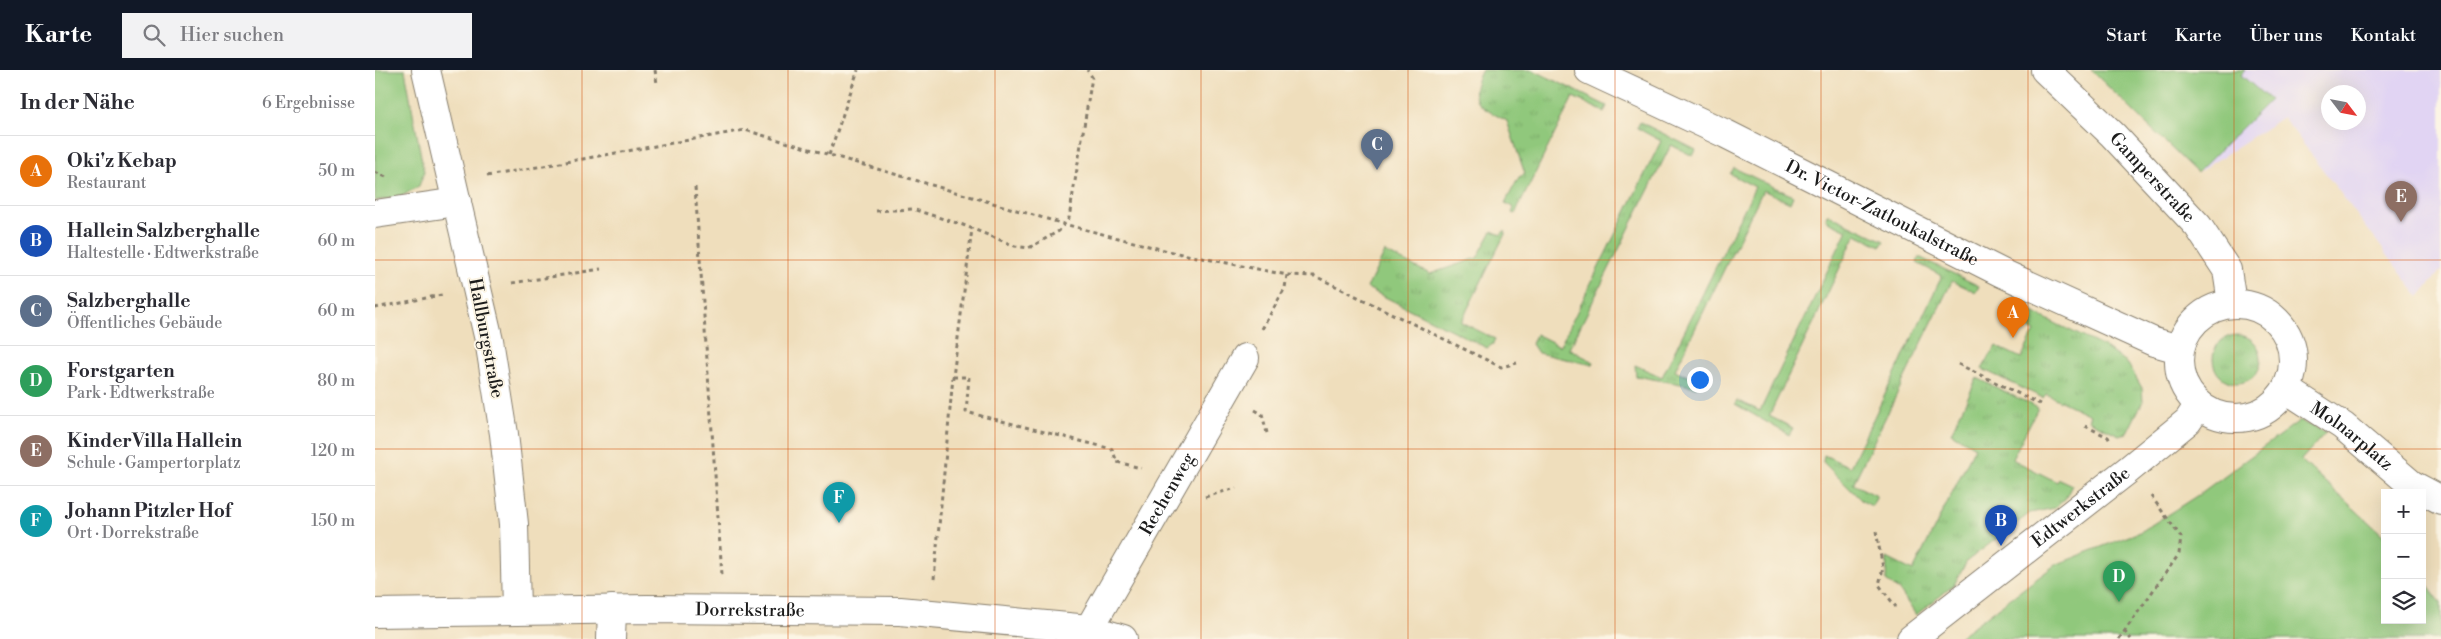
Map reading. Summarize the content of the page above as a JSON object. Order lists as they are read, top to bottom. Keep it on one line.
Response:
{"streets":{"street":["Gamperstraße","Dr. Victor-Zatloukalstraße","Hallburgstraße","Molnarplatz","Rechenweg","Edtwerkstraße","Dorrekstraße"]},"crossings":[["Gamperstraße","Dr. Victor-Zatloukalstraße"],["Gamperstraße","Molnarplatz"],["Gamperstraße","Edtwerkstraße"],["Dr. Victor-Zatloukalstraße","Molnarplatz"],["Dr. Victor-Zatloukalstraße","Edtwerkstraße"],["Hallburgstraße","Dorrekstraße"],["Molnarplatz","Edtwerkstraße"],["Rechenweg","Dorrekstraße"]],"north":"bottom right","page":{"header":"Karte","search":"Hier suchen","nav":["Start","Karte","Über uns","Kontakt"],"heading":["In der Nähe","6 Ergebnisse"],"pins":["C","E","A","F","B","D"],"list":[{"mark":"A","name":"Oki'z Kebap","note":"Restaurant","value":"50 m"},{"mark":"B","name":"Hallein Salzberghalle","note":"Haltestelle · Edtwerkstraße","value":"60 m"},{"mark":"C","name":"Salzberghalle","note":"Öffentliches Gebäude","value":"60 m"},{"mark":"D","name":"Forstgarten","note":"Park · Edtwerkstraße","value":"80 m"},{"mark":"E","name":"KinderVilla Hallein","note":"Schule · Gampertorplatz","value":"120 m"},{"mark":"F","name":"Johann Pitzler Hof","note":"Ort · Dorrekstraße","value":"150 m"}],"map_buttons":["+","−"]}}
